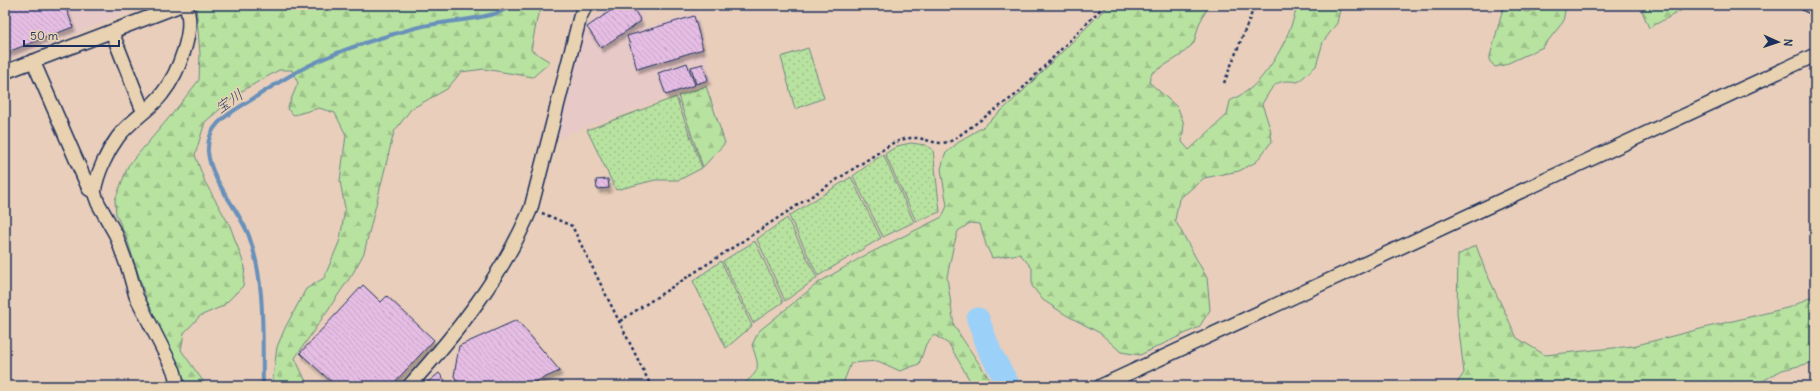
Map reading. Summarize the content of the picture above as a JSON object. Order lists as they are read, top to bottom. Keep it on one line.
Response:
{"water":["宝川"],"scale_bar":"50 m","north":"right"}
